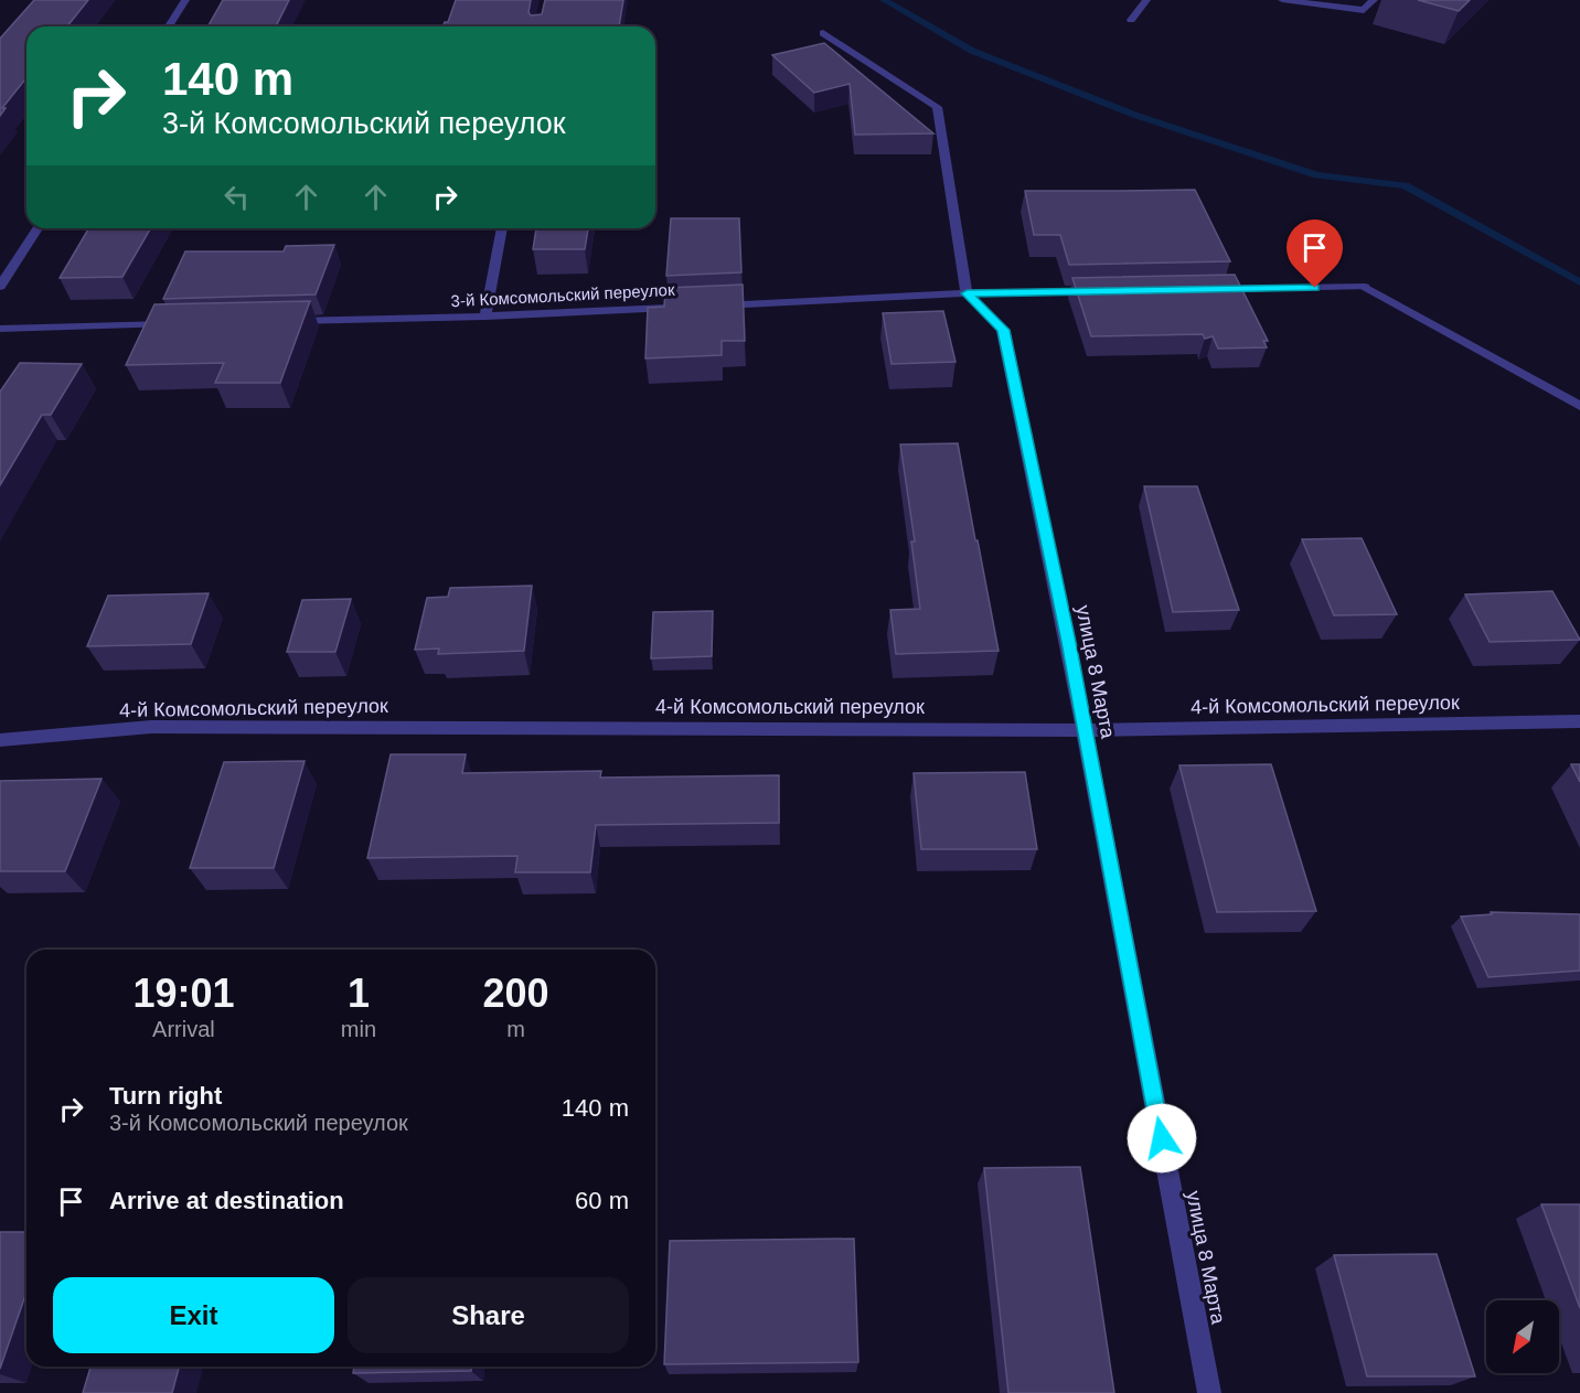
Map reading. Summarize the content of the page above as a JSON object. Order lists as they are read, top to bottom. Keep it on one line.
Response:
{"streets":{"street":["3-й Комсомольский переулок","улица 8 Марта","4-й Комсомольский переулок"]},"crossings":[["улица 8 Марта","4-й Комсомольский переулок"]],"north":"bottom left","page":{"turn":["140 m","3-й Комсомольский переулок"],"eta":["19:01","Arrival","1","min","200","m"],"list":[{"name":"Turn right","note":"3-й Комсомольский переулок","value":"140 m"},{"name":"Arrive at destination","value":"60 m"}],"buttons":["Exit","Share"]}}
